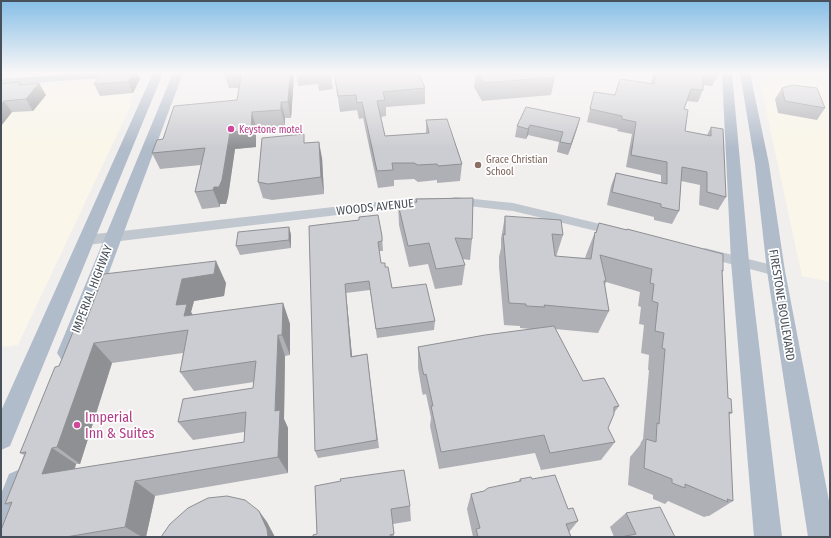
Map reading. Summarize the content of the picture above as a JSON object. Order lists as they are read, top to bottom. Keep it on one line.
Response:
{"streets":{"main road":["IMPERIAL HIGHWAY","FIRESTONE BOULEVARD"],"street":["WOODS AVENUE"]},"crossings":[["WOODS AVENUE","IMPERIAL HIGHWAY"]],"places":["Keystone motel","Grace Christian School","Imperial Inn & Suites"]}
